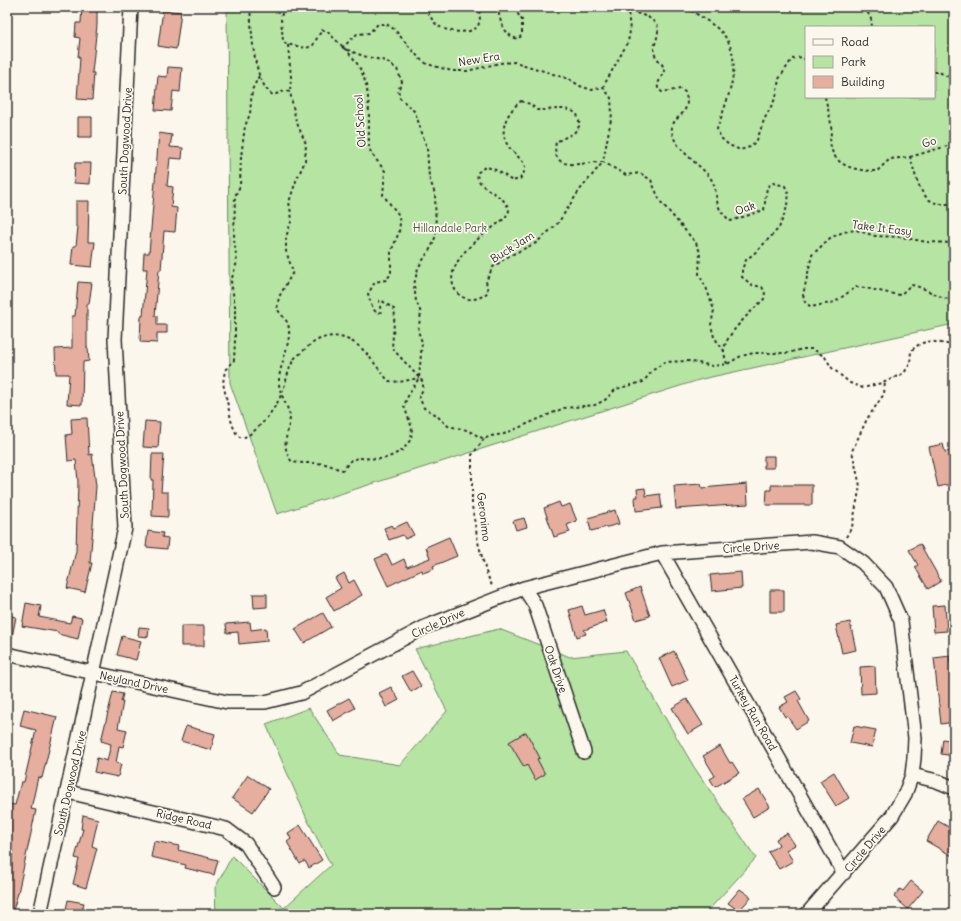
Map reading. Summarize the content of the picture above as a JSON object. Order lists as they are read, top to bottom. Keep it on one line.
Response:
{"streets":{"street":["South Dogwood Drive","Circle Drive","Oak Drive","Neyland Drive","Turkey Run Road","Ridge Road"],"path":["New Era","Old School","Go","Oak","Take It Easy","Buck Jam","Geronimo"]},"crossings":[["New Era","Old School"],["South Dogwood Drive","Neyland Drive"],["South Dogwood Drive","Ridge Road"],["Geronimo","Circle Drive"],["Circle Drive","Oak Drive"],["Circle Drive","Neyland Drive"],["Circle Drive","Turkey Run Road"]],"parks":["Hillandale Park"],"legend":["Road","Park","Building"]}
